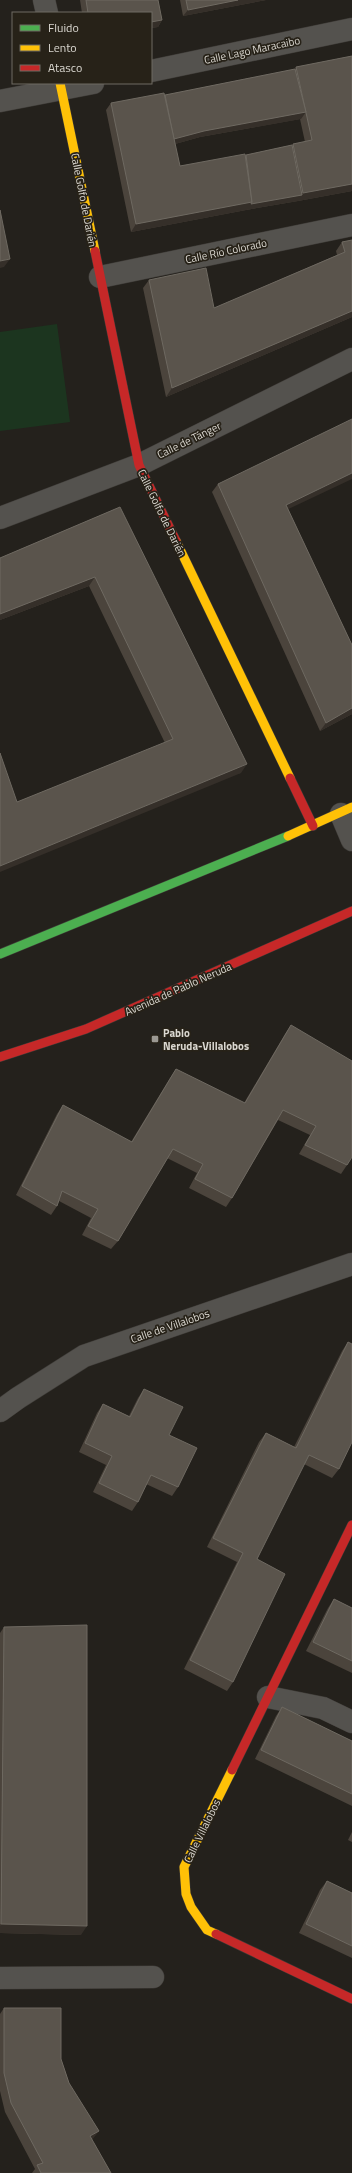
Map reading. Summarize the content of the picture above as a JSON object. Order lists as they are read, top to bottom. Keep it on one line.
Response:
{"streets":{"street":["Calle Lago Maracaibo","Calle Golfo de Darién","Calle Río Colorado","Calle de Tánger","Avenida de Pablo Neruda","Calle de Villalobos","Calle Villalobos"]},"crossings":[["Calle Golfo de Darién","Calle Río Colorado"],["Calle Golfo de Darién","Calle de Tánger"]],"places":{"transit":["Pablo Neruda-Villalobos"]},"legend":["Fluido","Lento","Atasco"]}
